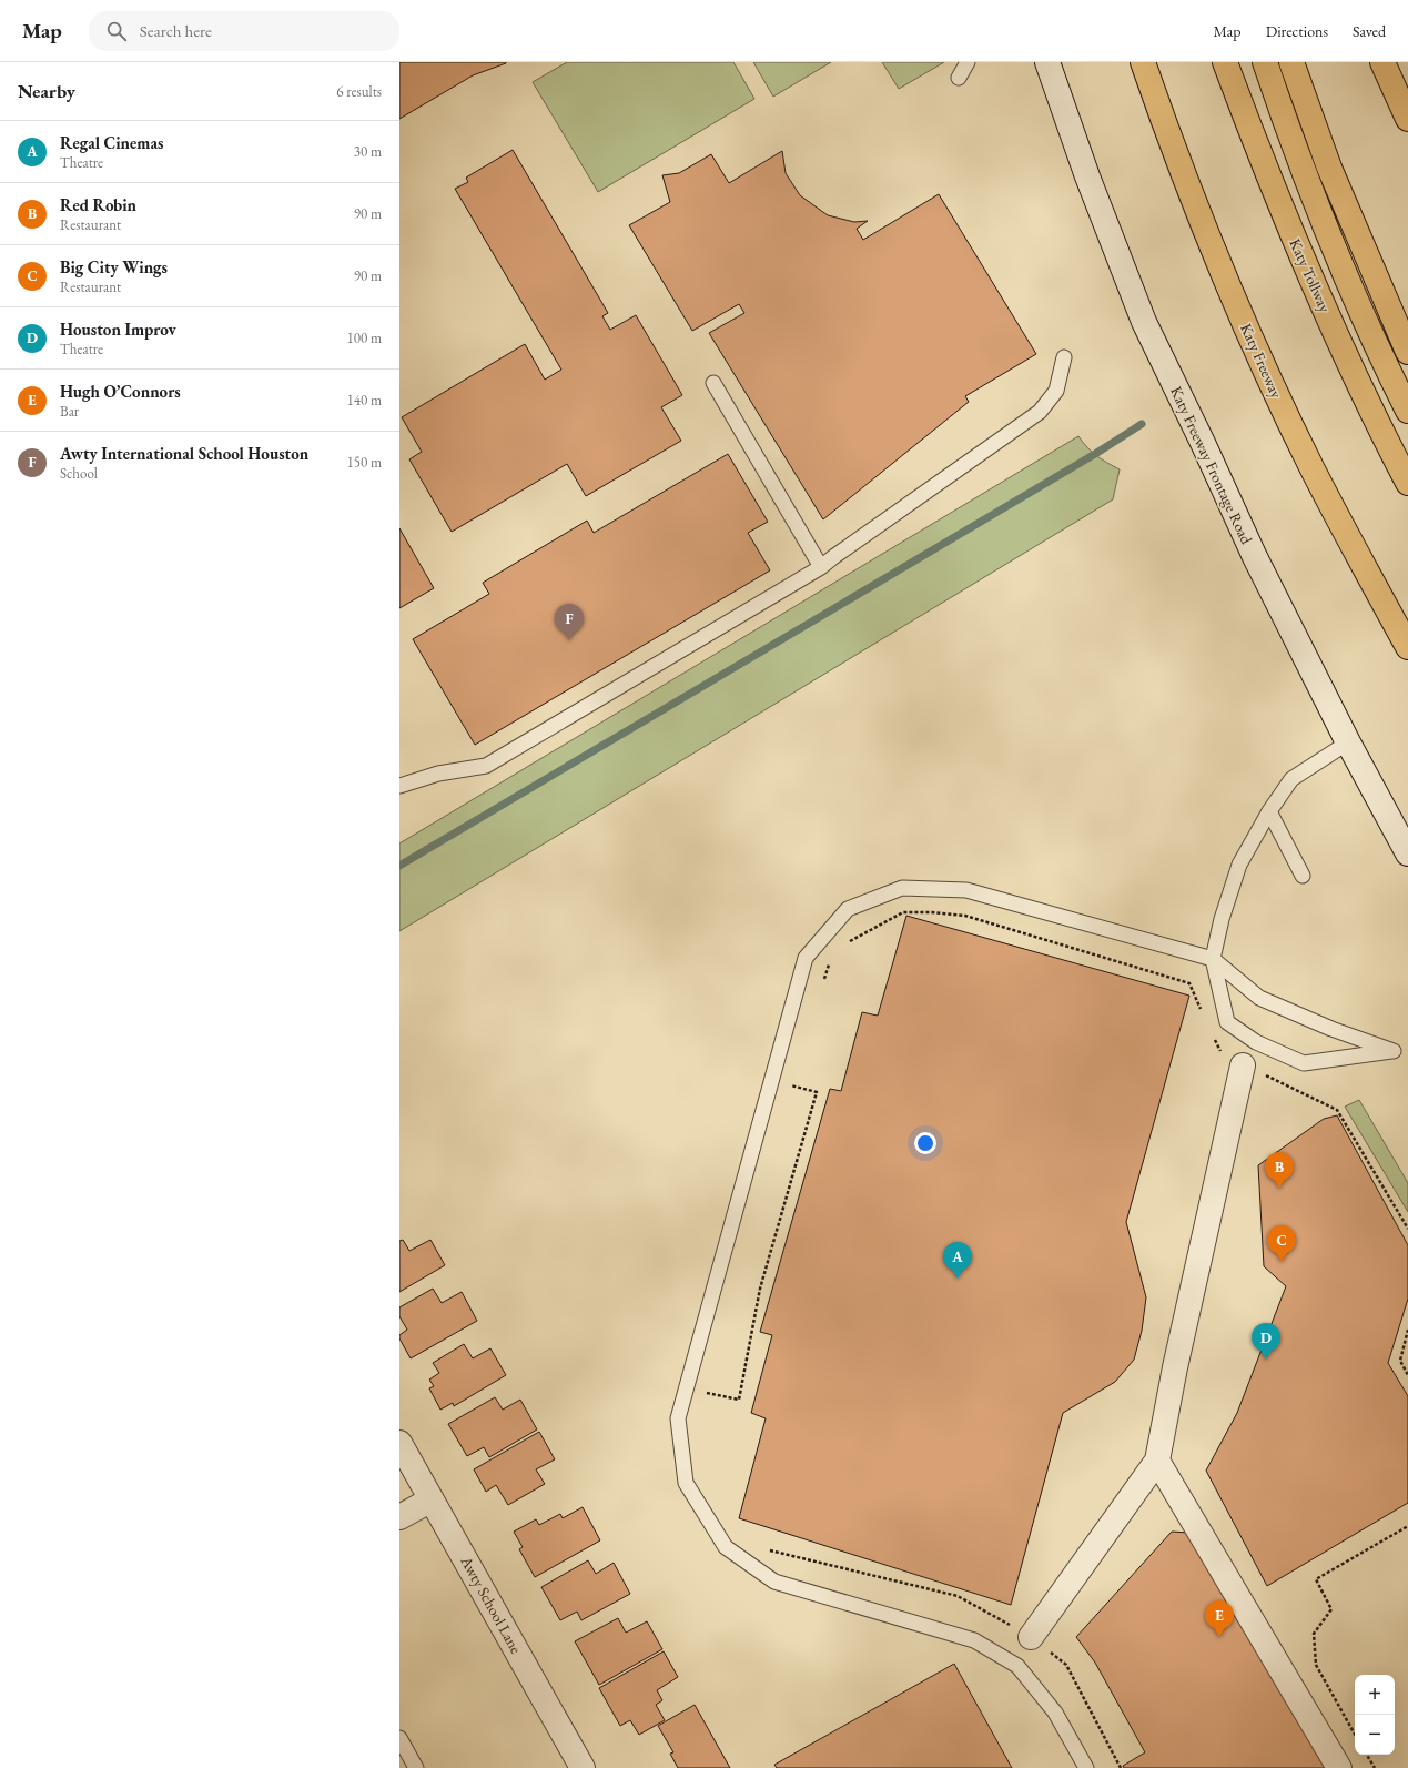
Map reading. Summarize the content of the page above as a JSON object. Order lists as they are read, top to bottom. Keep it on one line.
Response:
{"streets":{"highway":["Katy Tollway","Katy Freeway"],"street":["Katy Freeway Frontage Road","Awty School Lane"]},"page":{"header":"Map","search":"Search here","nav":["Map","Directions","Saved"],"heading":["Nearby","6 results"],"list":[{"mark":"A","name":"Regal Cinemas","note":"Theatre","value":"30 m"},{"mark":"B","name":"Red Robin","note":"Restaurant","value":"90 m"},{"mark":"C","name":"Big City Wings","note":"Restaurant","value":"90 m"},{"mark":"D","name":"Houston Improv","note":"Theatre","value":"100 m"},{"mark":"E","name":"Hugh O’Connors","note":"Bar","value":"140 m"},{"mark":"F","name":"Awty International School Houston","note":"School","value":"150 m"}],"pins":["F","B","C","A","D","E"],"map_buttons":["+","−"]}}
